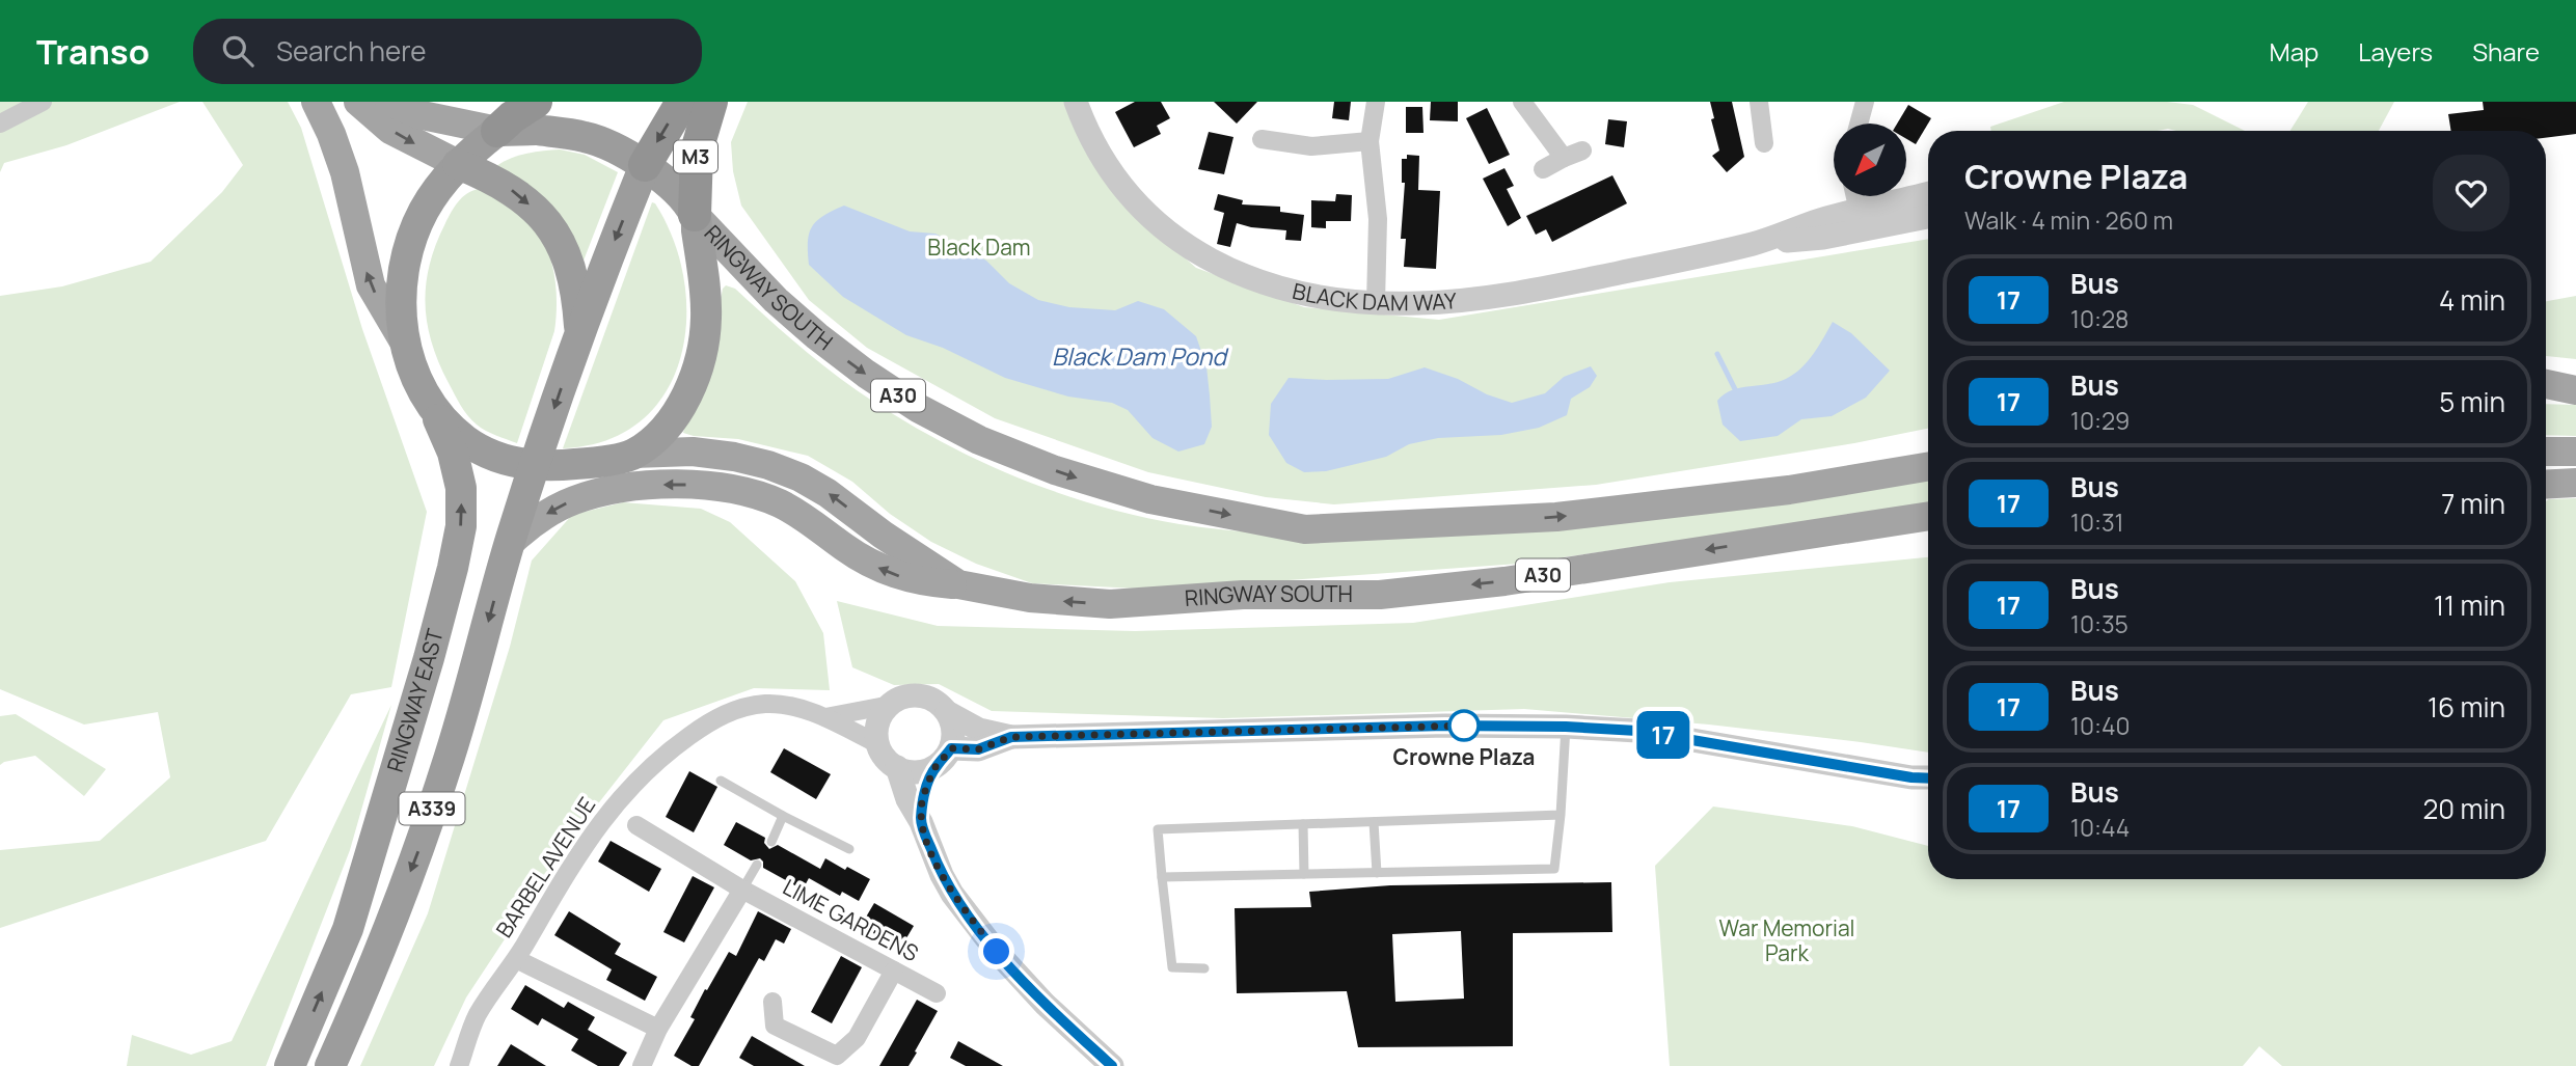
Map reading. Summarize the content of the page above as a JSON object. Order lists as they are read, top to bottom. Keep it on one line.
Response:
{"streets":{"highway":["M3","RINGWAY EAST","A339"],"main road":["RINGWAY SOUTH","A30"],"street":["BLACK DAM WAY","BARBEL AVENUE","LIME GARDENS"]},"crossings":[["M3","RINGWAY SOUTH"]],"water":["Black Dam Pond"],"parks":["Black Dam","War Memorial Park"],"places":["Crowne Plaza"],"lines":["bus line 17"],"north":"bottom left","page":{"header":"Transo","search":"Search here","nav":["Map","Layers","Share"],"on_map":"17","heading":["Crowne Plaza","Walk · 4 min · 260 m"],"list":[{"mark":"17","name":"Bus","note":"10:28","value":"4 min"},{"mark":"17","name":"Bus","note":"10:29","value":"5 min"},{"mark":"17","name":"Bus","note":"10:31","value":"7 min"},{"mark":"17","name":"Bus","note":"10:35","value":"11 min"},{"mark":"17","name":"Bus","note":"10:40","value":"16 min"},{"mark":"17","name":"Bus","note":"10:44","value":"20 min"}]}}
